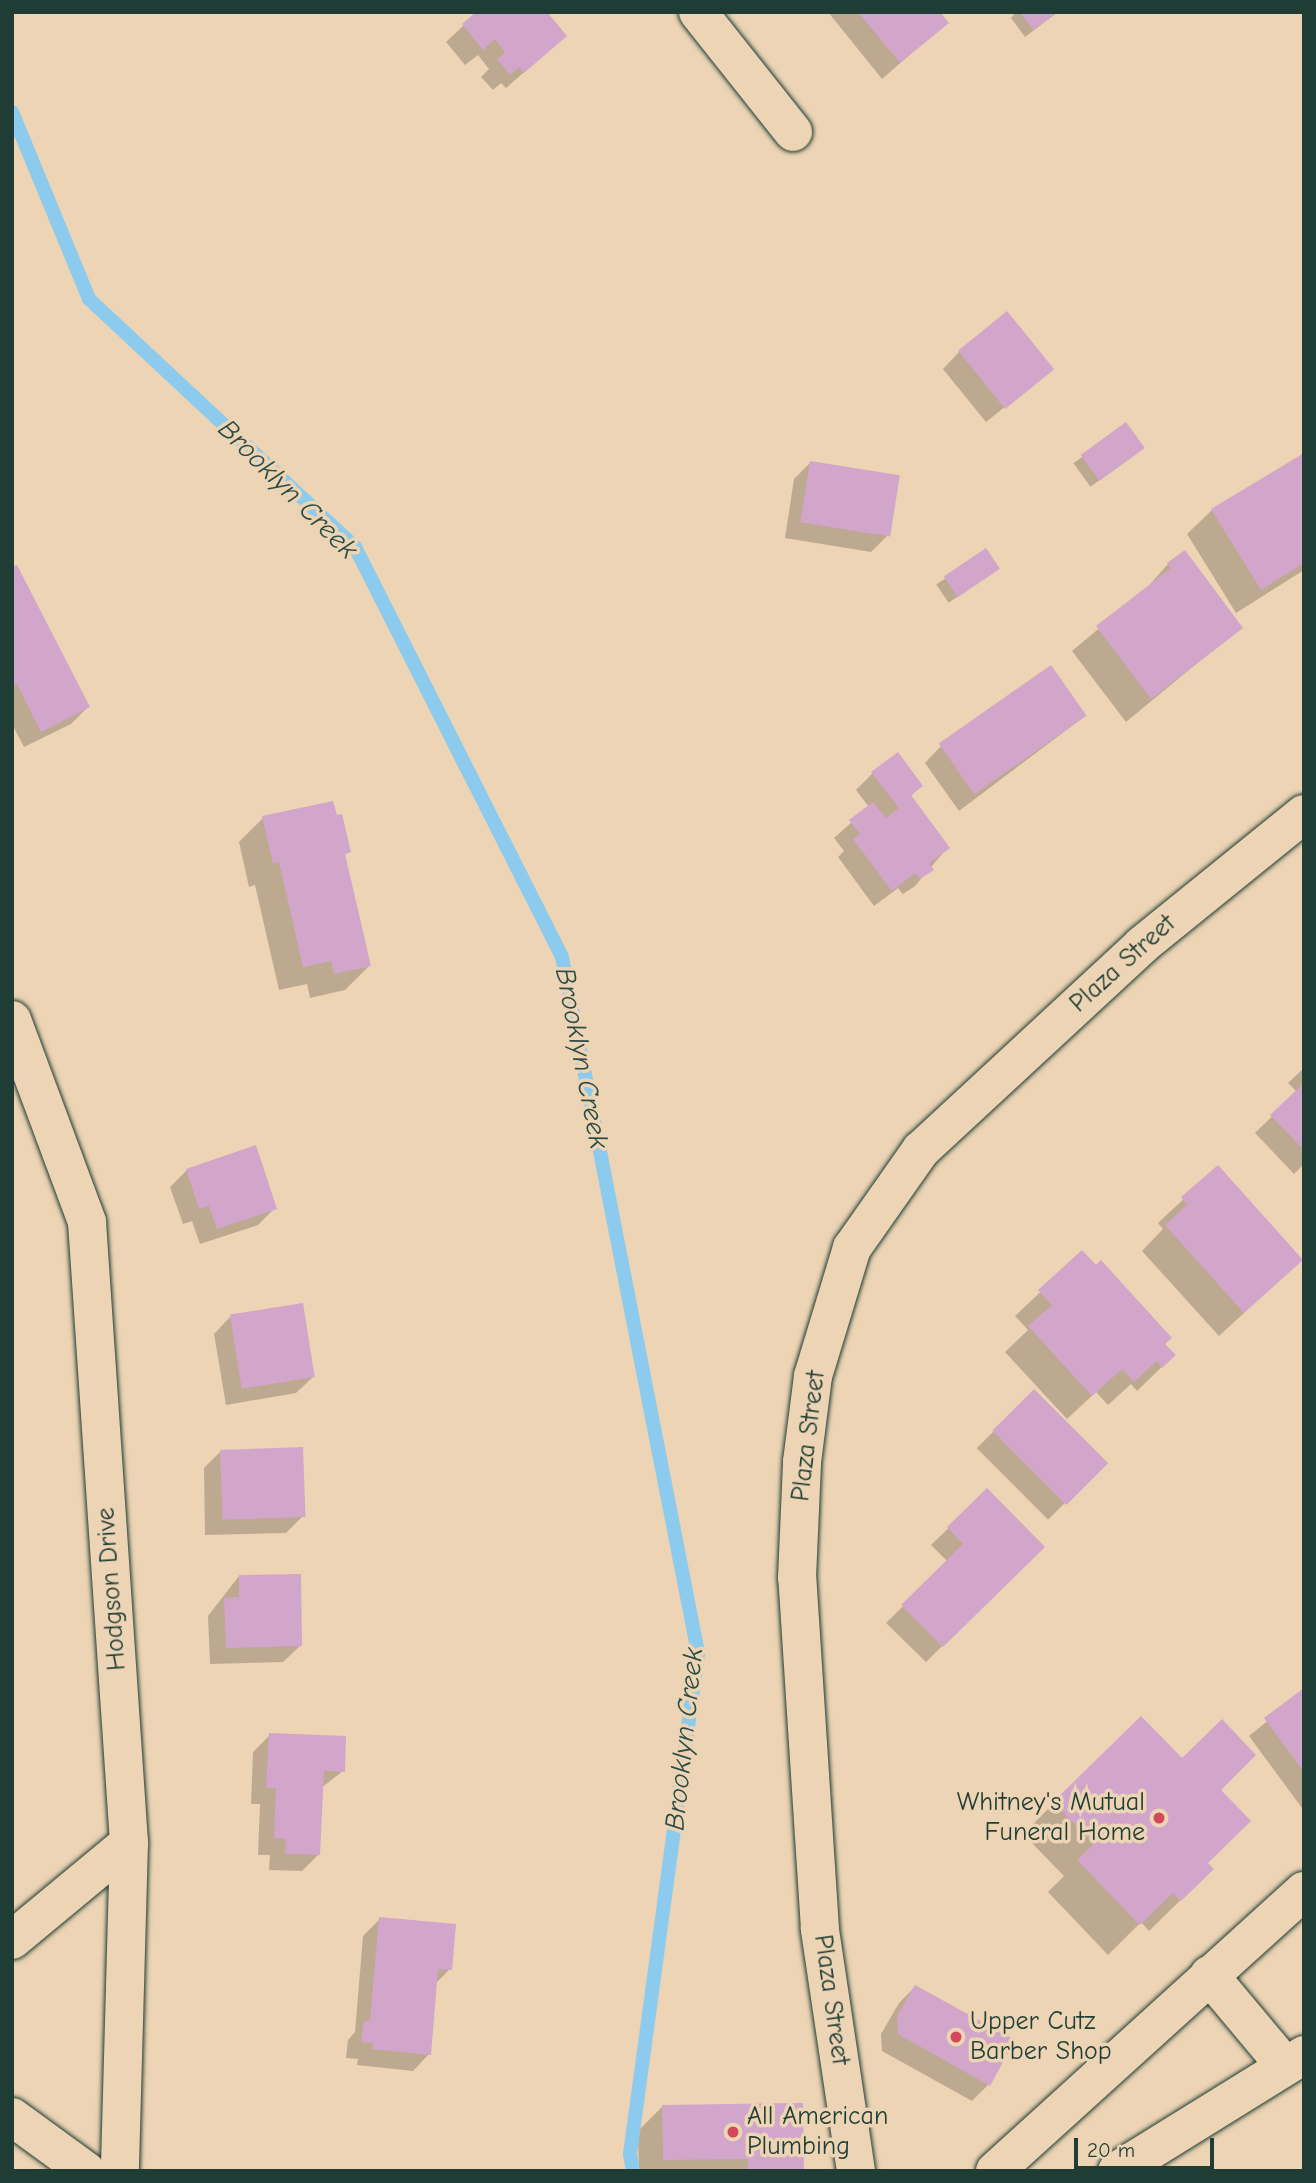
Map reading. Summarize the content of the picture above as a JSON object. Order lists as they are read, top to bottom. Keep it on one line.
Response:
{"streets":{"street":["Plaza Street","Hodgson Drive"]},"water":["Brooklyn Creek"],"places":["Whitney's Mutual Funeral Home","Upper Cutz Barber Shop","All American Plumbing"],"scale_bar":"20 m"}
